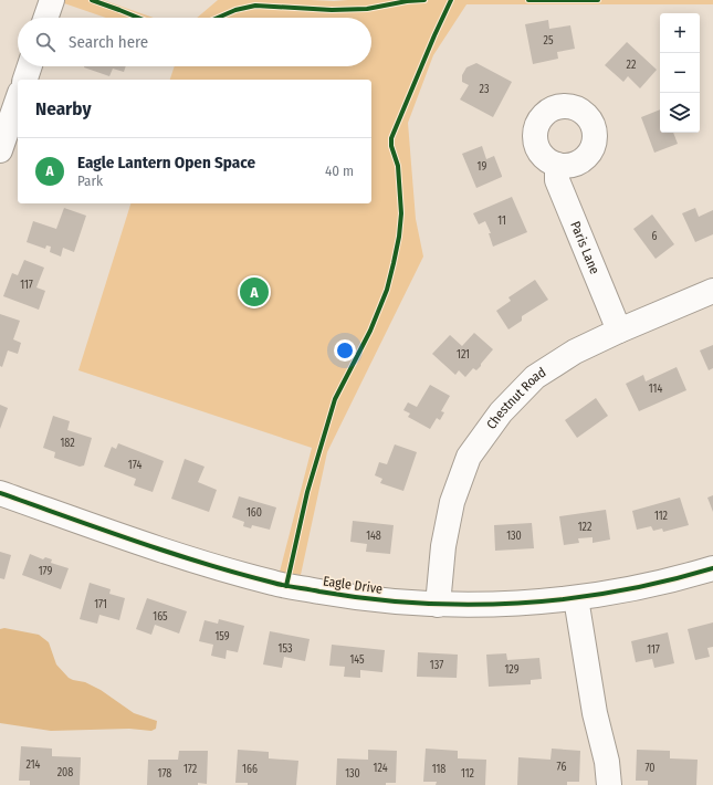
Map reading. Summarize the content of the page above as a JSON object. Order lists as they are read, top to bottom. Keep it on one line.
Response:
{"streets":{"street":["Paris Lane","Chestnut Road","Eagle Drive"]},"crossings":[["Paris Lane","Chestnut Road"],["Chestnut Road","Eagle Drive"]],"house_numbers":["25","22","23","19","11","6","117","121","114","182","174","160","112","122","148","130","179","171","165","159","153","117","145","137","129","214","76","124","70","172","166","118","208","178","130","112"],"page":{"map_buttons":["+","−"],"search":"Search here","heading":"Nearby","list":[{"mark":"A","name":"Eagle Lantern Open Space","note":"Park","value":"40 m"}],"pins":"A"}}
